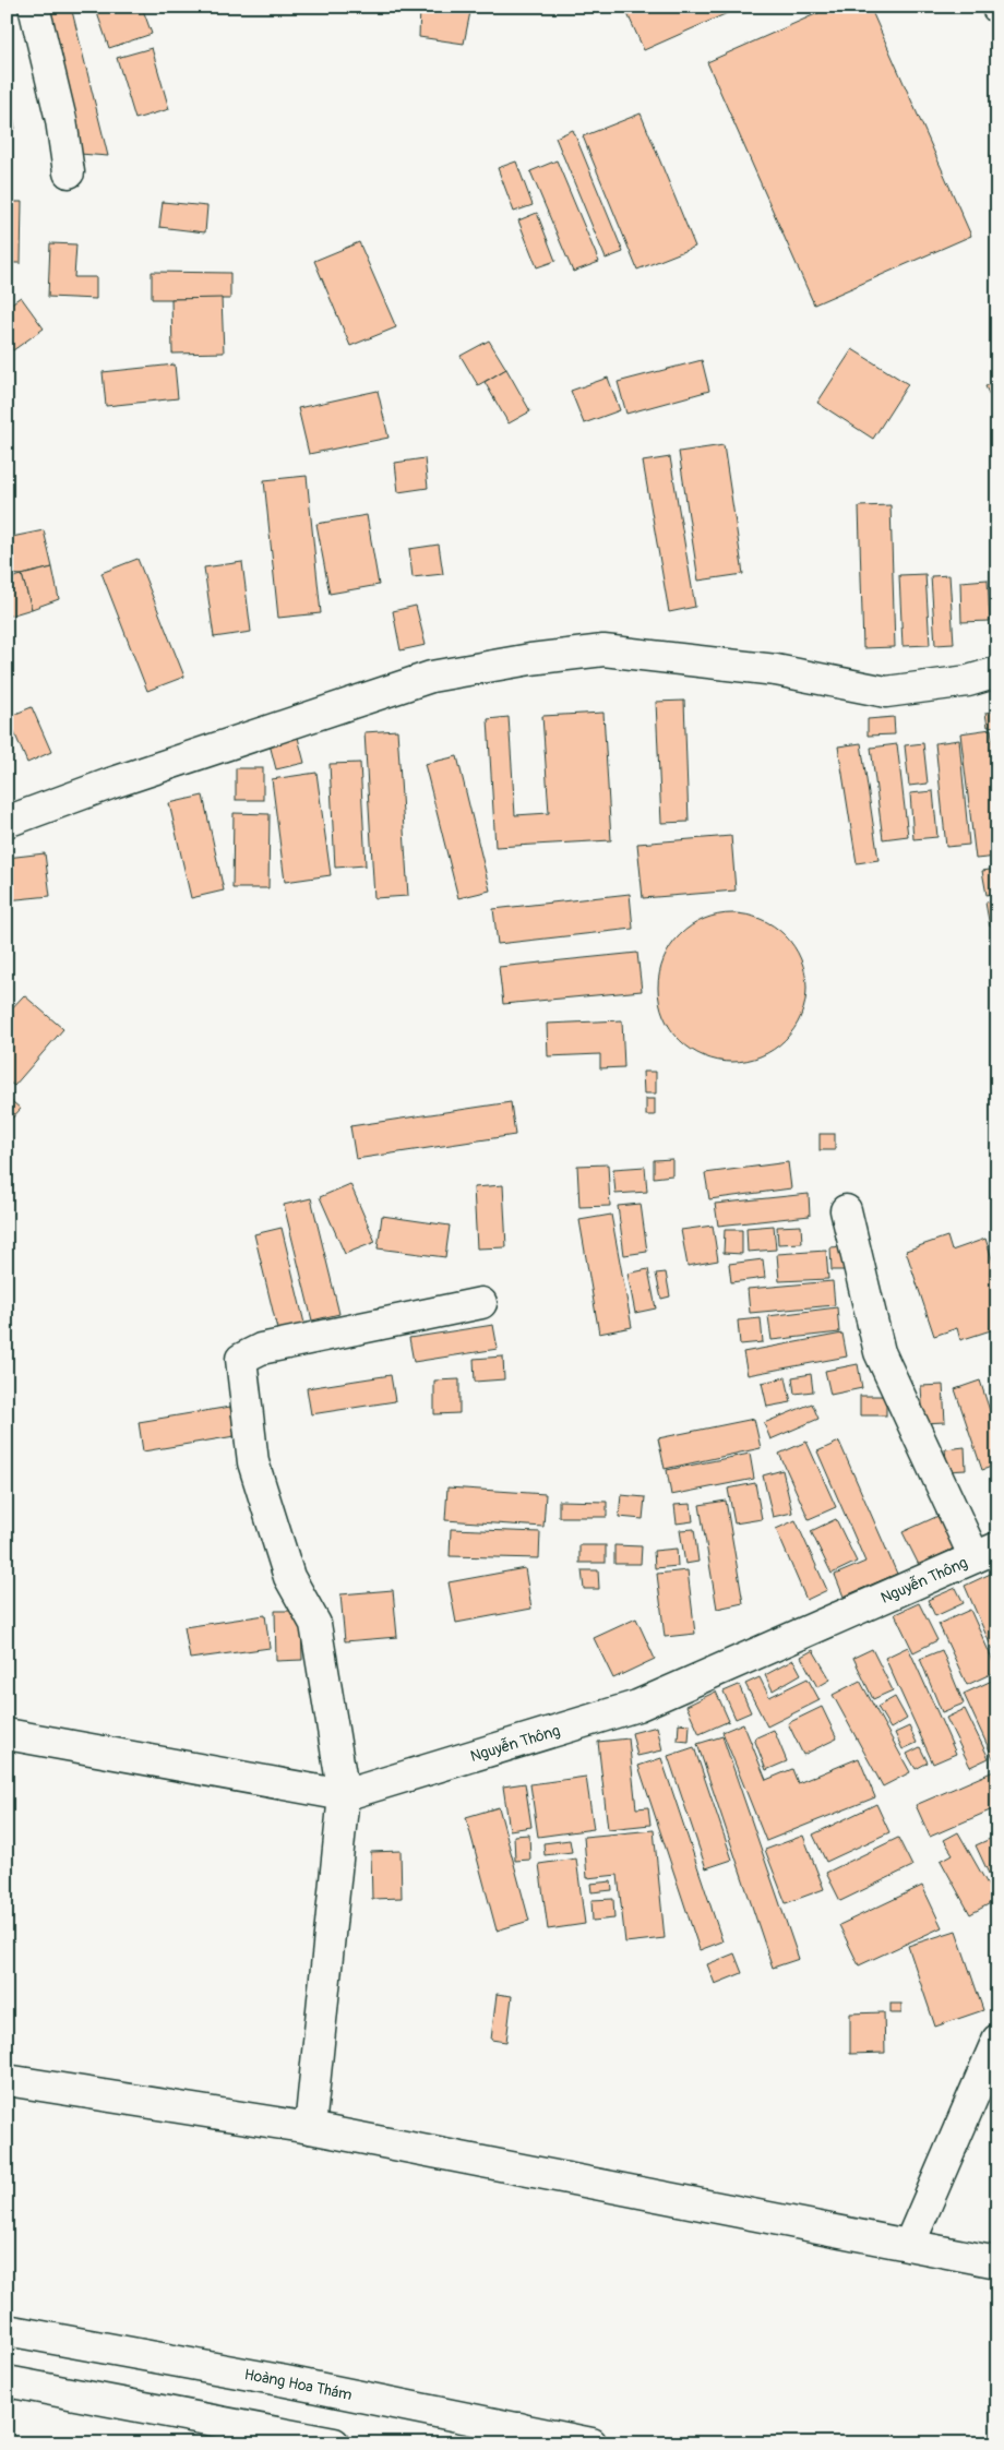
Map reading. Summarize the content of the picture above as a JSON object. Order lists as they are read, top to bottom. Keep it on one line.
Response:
{"streets":{"street":["Nguyễn Thông","Hoàng Hoa Thám"]}}
